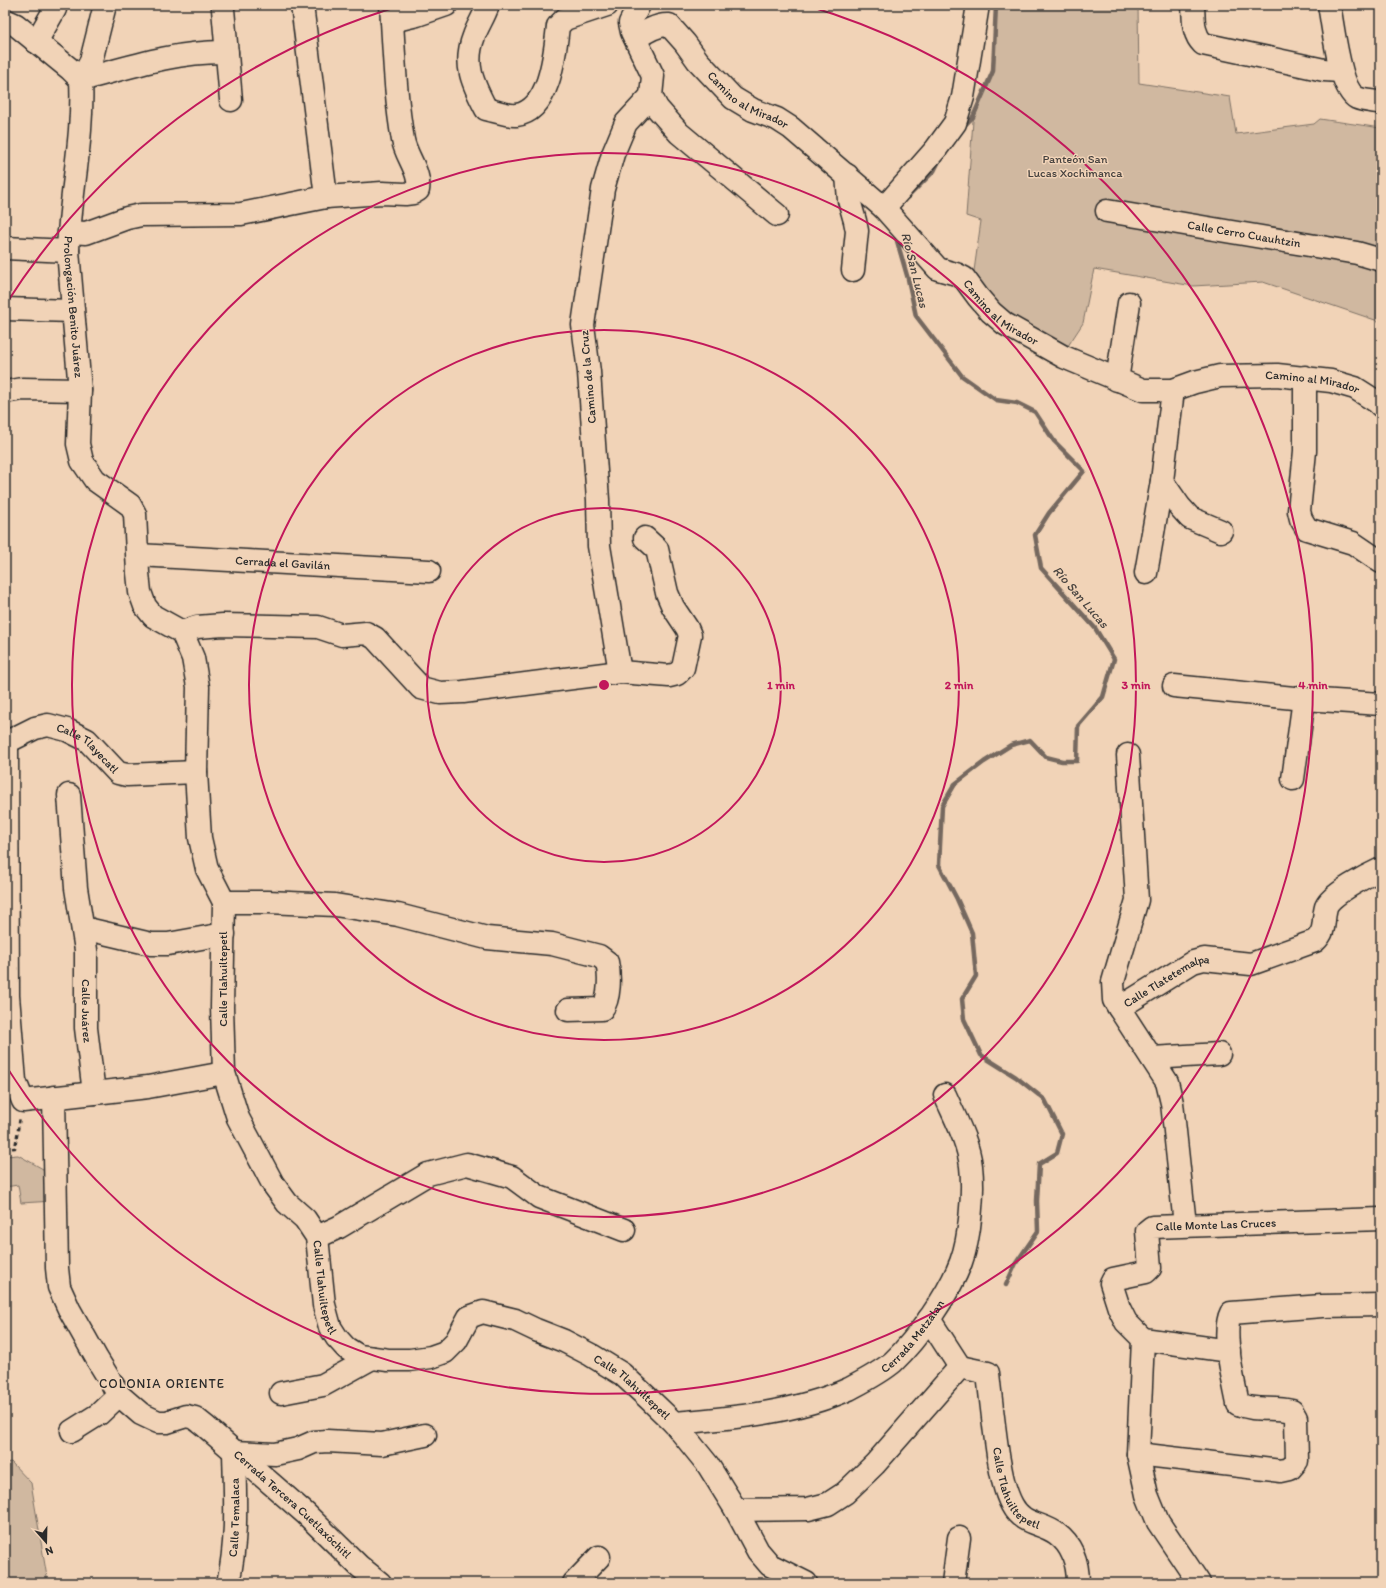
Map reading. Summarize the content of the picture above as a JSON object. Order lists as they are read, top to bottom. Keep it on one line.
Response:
{"streets":{"street":["Camino al Mirador","Calle Cerro Cuauhtzin","Prolongación Benito Juárez","Camino de la Cruz","Cerrada el Gavilán","Calle Tlayecatl","Calle Tlahuiltepetl","Calle Tlatetemalpa","Calle Juárez","Calle Monte Las Cruces","Cerrada Metzalan","Cerrada Tercera Cuetlaxóchitl","Calle Temalaca"]},"crossings":[["Prolongación Benito Juárez","Cerrada el Gavilán"],["Prolongación Benito Juárez","Calle Tlahuiltepetl"],["Calle Tlayecatl","Calle Tlahuiltepetl"],["Calle Tlahuiltepetl","Cerrada Metzalan"],["Calle Tlatetemalpa","Calle Monte Las Cruces"],["Cerrada Tercera Cuetlaxóchitl","Calle Temalaca"]],"districts":["COLONIA ORIENTE"],"water":["Río San Lucas"],"parks":["Panteón San Lucas Xochimanca"],"north":"bottom","rings":["1 min","2 min","3 min","4 min"]}
